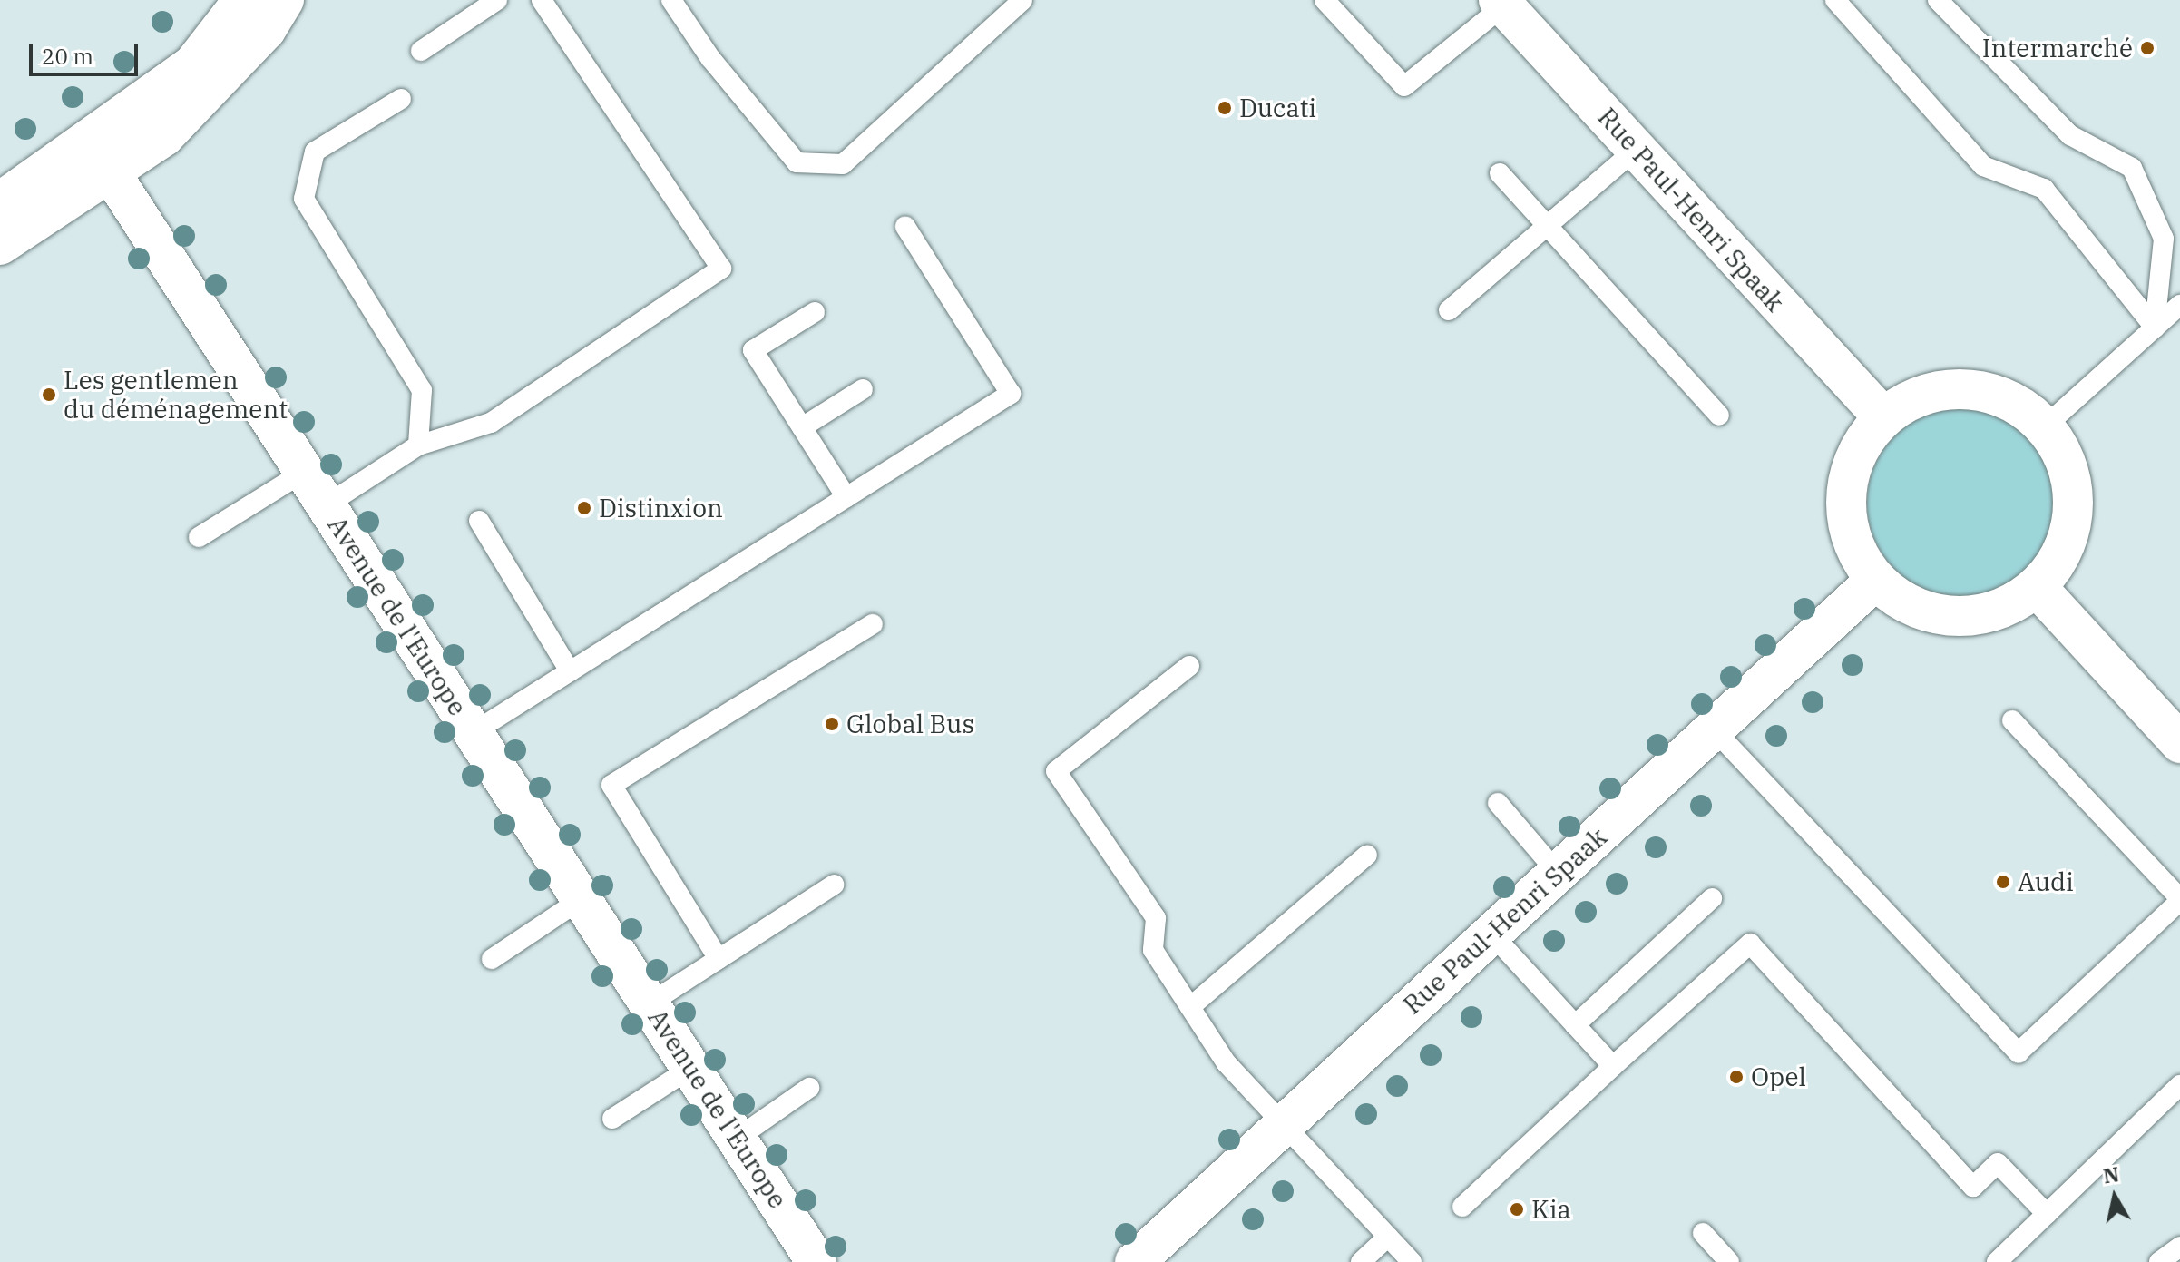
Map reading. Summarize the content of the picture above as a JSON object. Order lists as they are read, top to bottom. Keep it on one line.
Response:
{"streets":{"street":["Rue Paul-Henri Spaak","Avenue de l'Europe"]},"places":["Intermarché","Ducati","Les gentlemen du déménagement","Distinxion","Global Bus","Audi","Opel","Kia"],"scale_bar":"20 m","north":"top"}
